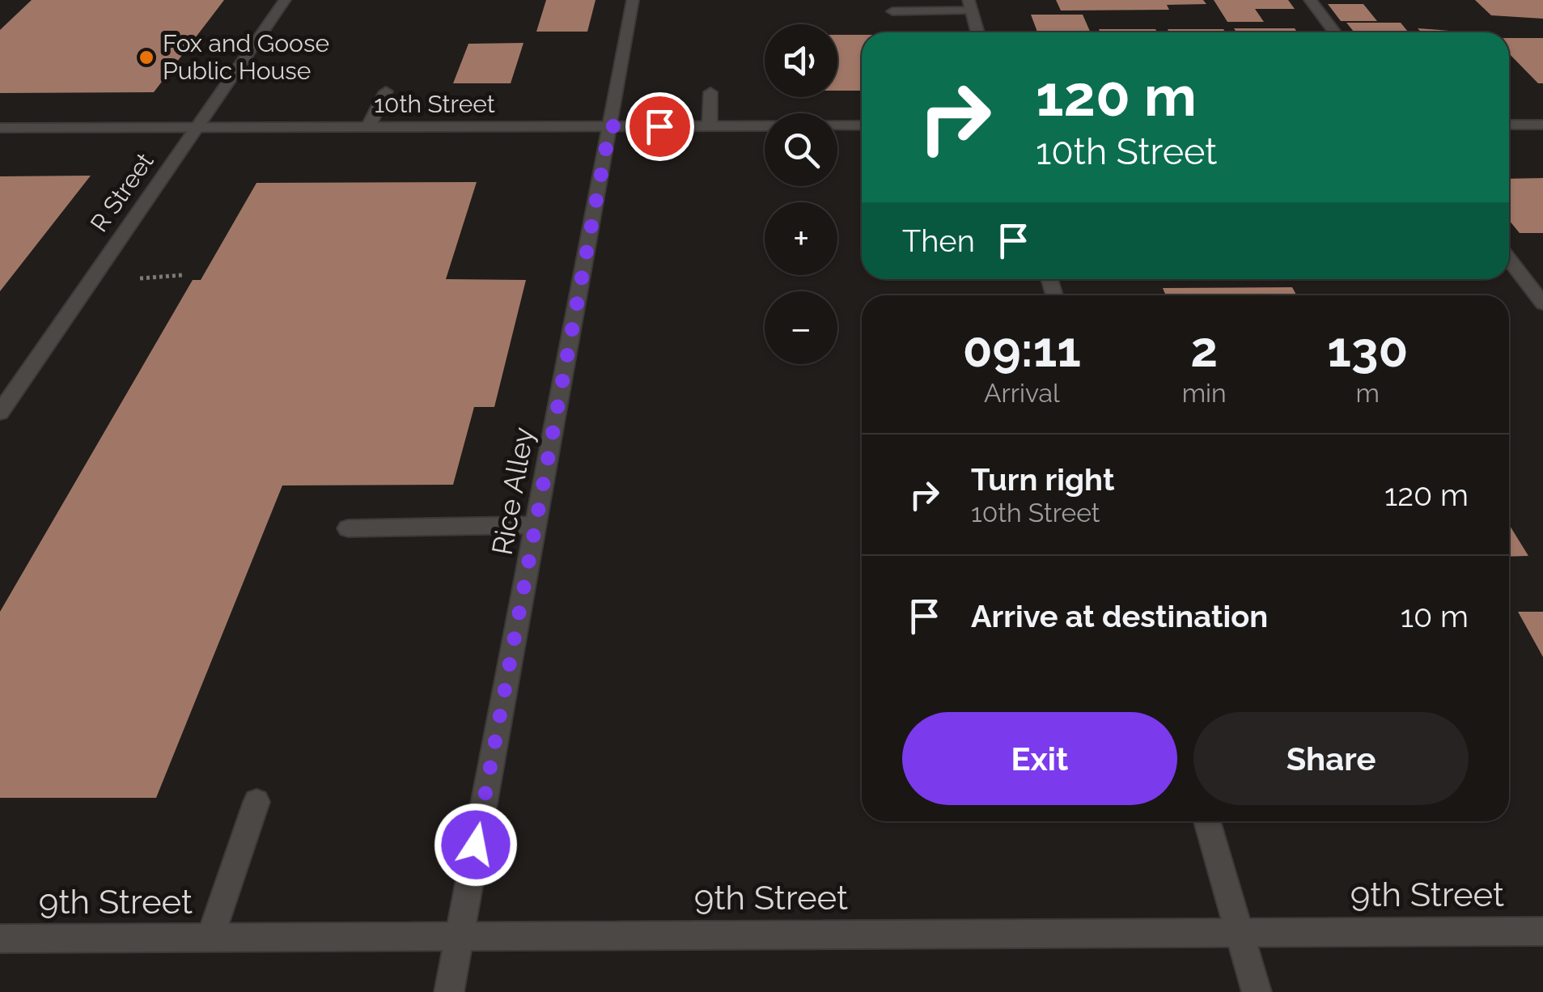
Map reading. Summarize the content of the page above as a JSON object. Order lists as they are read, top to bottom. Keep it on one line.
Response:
{"streets":{"street":["10th Street","R Street","Rice Alley","9th Street"]},"crossings":[["10th Street","R Street"],["10th Street","Rice Alley"],["Rice Alley","9th Street"]],"places":["Fox and Goose Public House"],"page":{"map_buttons":["+","−"],"turn":["120 m","10th Street"],"then":"Then","eta":["09:11","Arrival","2","min","130","m"],"list":[{"name":"Turn right","note":"10th Street","value":"120 m"},{"name":"Arrive at destination","value":"10 m"}],"buttons":["Exit","Share"]}}
